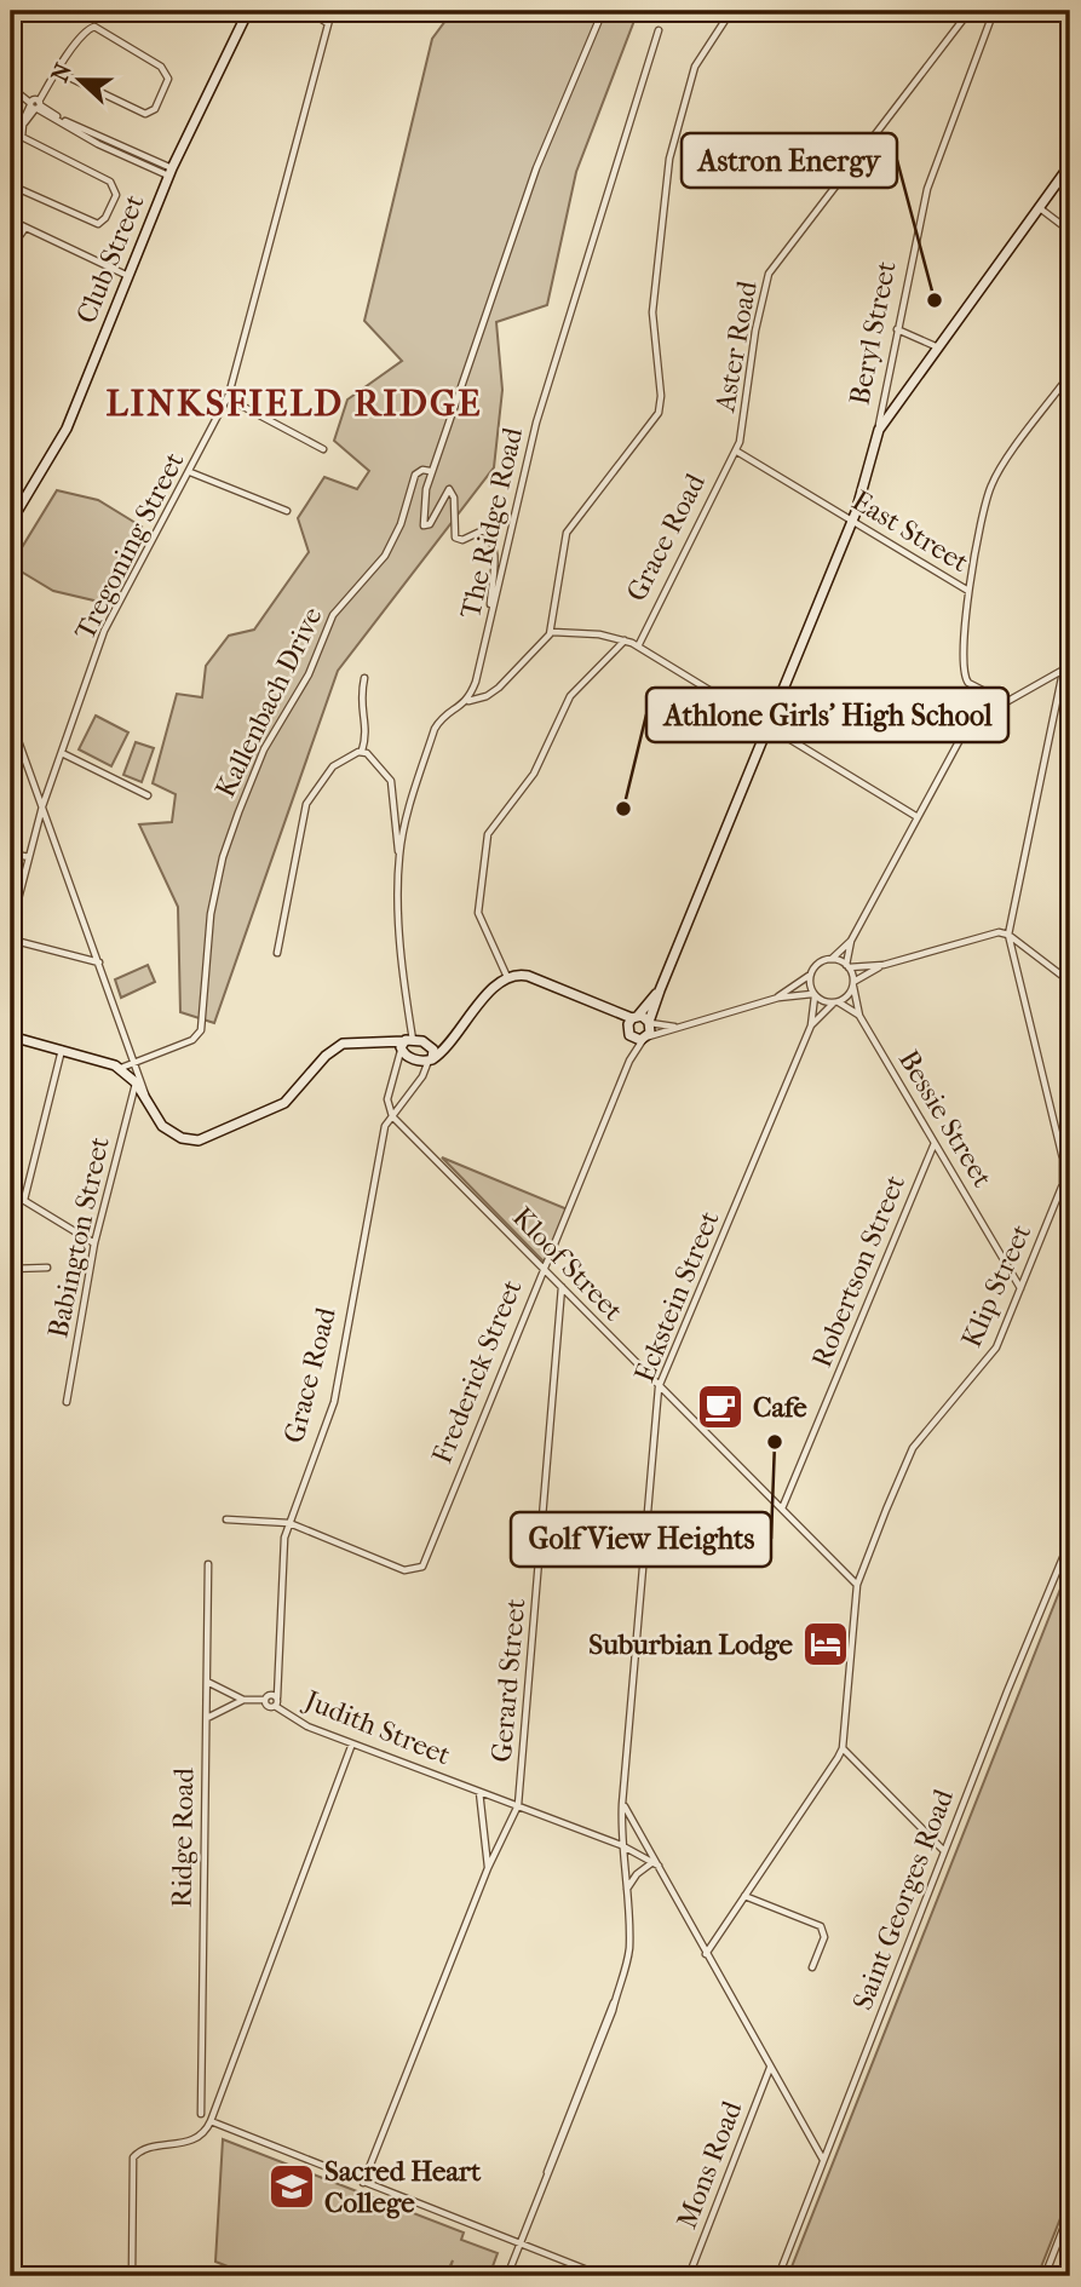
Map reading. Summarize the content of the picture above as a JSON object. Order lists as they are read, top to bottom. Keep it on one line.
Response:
{"streets":{"main road":["Club Street","Beryl Street"],"street":["Aster Road","The Ridge Road","East Street","Grace Road","Tregoning Street","Kallenbach Drive","Bessie Street","Babington Street","Kloof Street","Robertson Street","Klip Street","Eckstein Street","Frederick Street","Gerard Street","Judith Street","Ridge Road","Saint Georges Road","Mons Road"]},"crossings":[["Beryl Street","East Street"],["Aster Road","East Street"],["Aster Road","Grace Road"],["East Street","Grace Road"],["Grace Road","Frederick Street"],["Grace Road","Judith Street"],["Bessie Street","Robertson Street"],["Bessie Street","Klip Street"],["Bessie Street","Eckstein Street"],["Kloof Street","Robertson Street"],["Kloof Street","Klip Street"],["Kloof Street","Eckstein Street"],["Kloof Street","Frederick Street"],["Kloof Street","Gerard Street"],["Eckstein Street","Judith Street"],["Gerard Street","Judith Street"],["Judith Street","Ridge Road"]],"districts":["LINKSFIELD RIDGE"],"places":{"other":["Astron Energy","Athlone Girls' High School","Golf View Heights"],"cafe":["Cafe"],"hotel":["Suburbian Lodge"],"school or university":["Sacred Heart College"]},"north":"left"}
